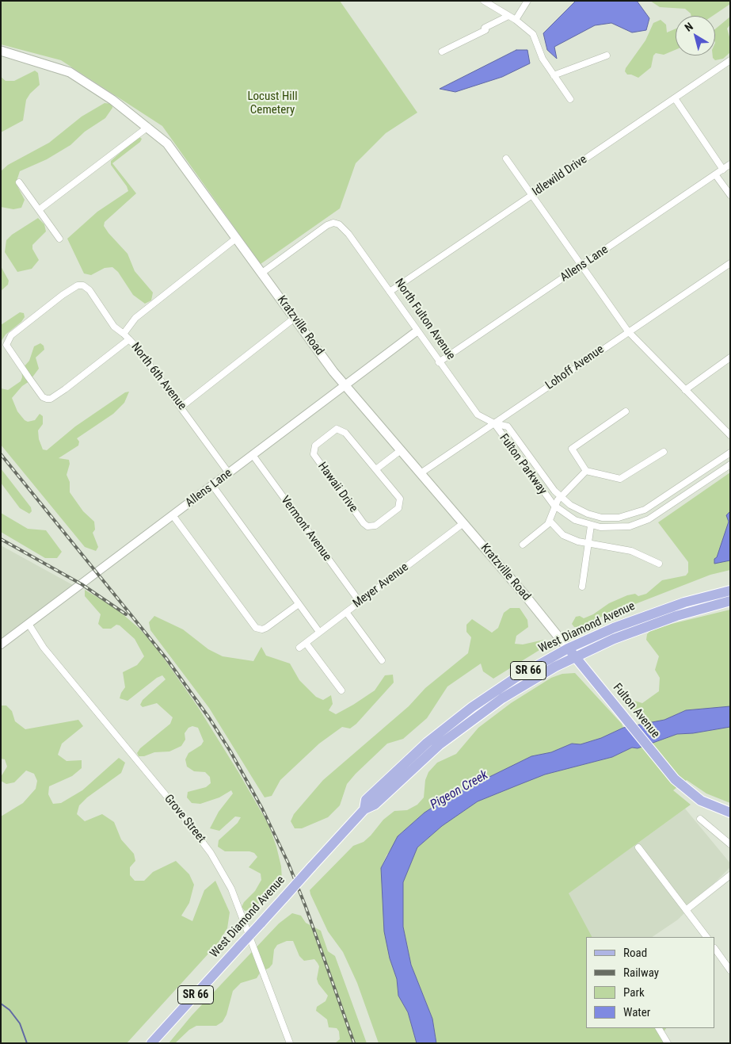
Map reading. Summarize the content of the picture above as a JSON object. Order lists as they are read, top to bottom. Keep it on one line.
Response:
{"streets":{"main road":["Kratzville Road","West Diamond Avenue","SR 66","Fulton Avenue"],"street":["Idlewild Drive","Allens Lane","North Fulton Avenue","Lohoff Avenue","North 6th Avenue","Fulton Parkway","Hawaii Drive","Vermont Avenue","Meyer Avenue","Grove Street"]},"crossings":[["Idlewild Drive","North Fulton Avenue"],["Allens Lane","North Fulton Avenue"],["Allens Lane","Kratzville Road"],["Allens Lane","North 6th Avenue"],["Allens Lane","Vermont Avenue"],["Allens Lane","Grove Street"],["North Fulton Avenue","Kratzville Road"],["North Fulton Avenue","Lohoff Avenue"],["North Fulton Avenue","Fulton Parkway"],["Kratzville Road","Lohoff Avenue"],["Kratzville Road","Meyer Avenue"],["Kratzville Road","West Diamond Avenue"],["Kratzville Road","Fulton Avenue"],["Lohoff Avenue","Fulton Parkway"],["Vermont Avenue","Meyer Avenue"],["West Diamond Avenue","Fulton Avenue"]],"water":["Pigeon Creek"],"parks":["Locust Hill Cemetery"],"legend":["Road","Railway","Park","Water"],"north":"top left"}
